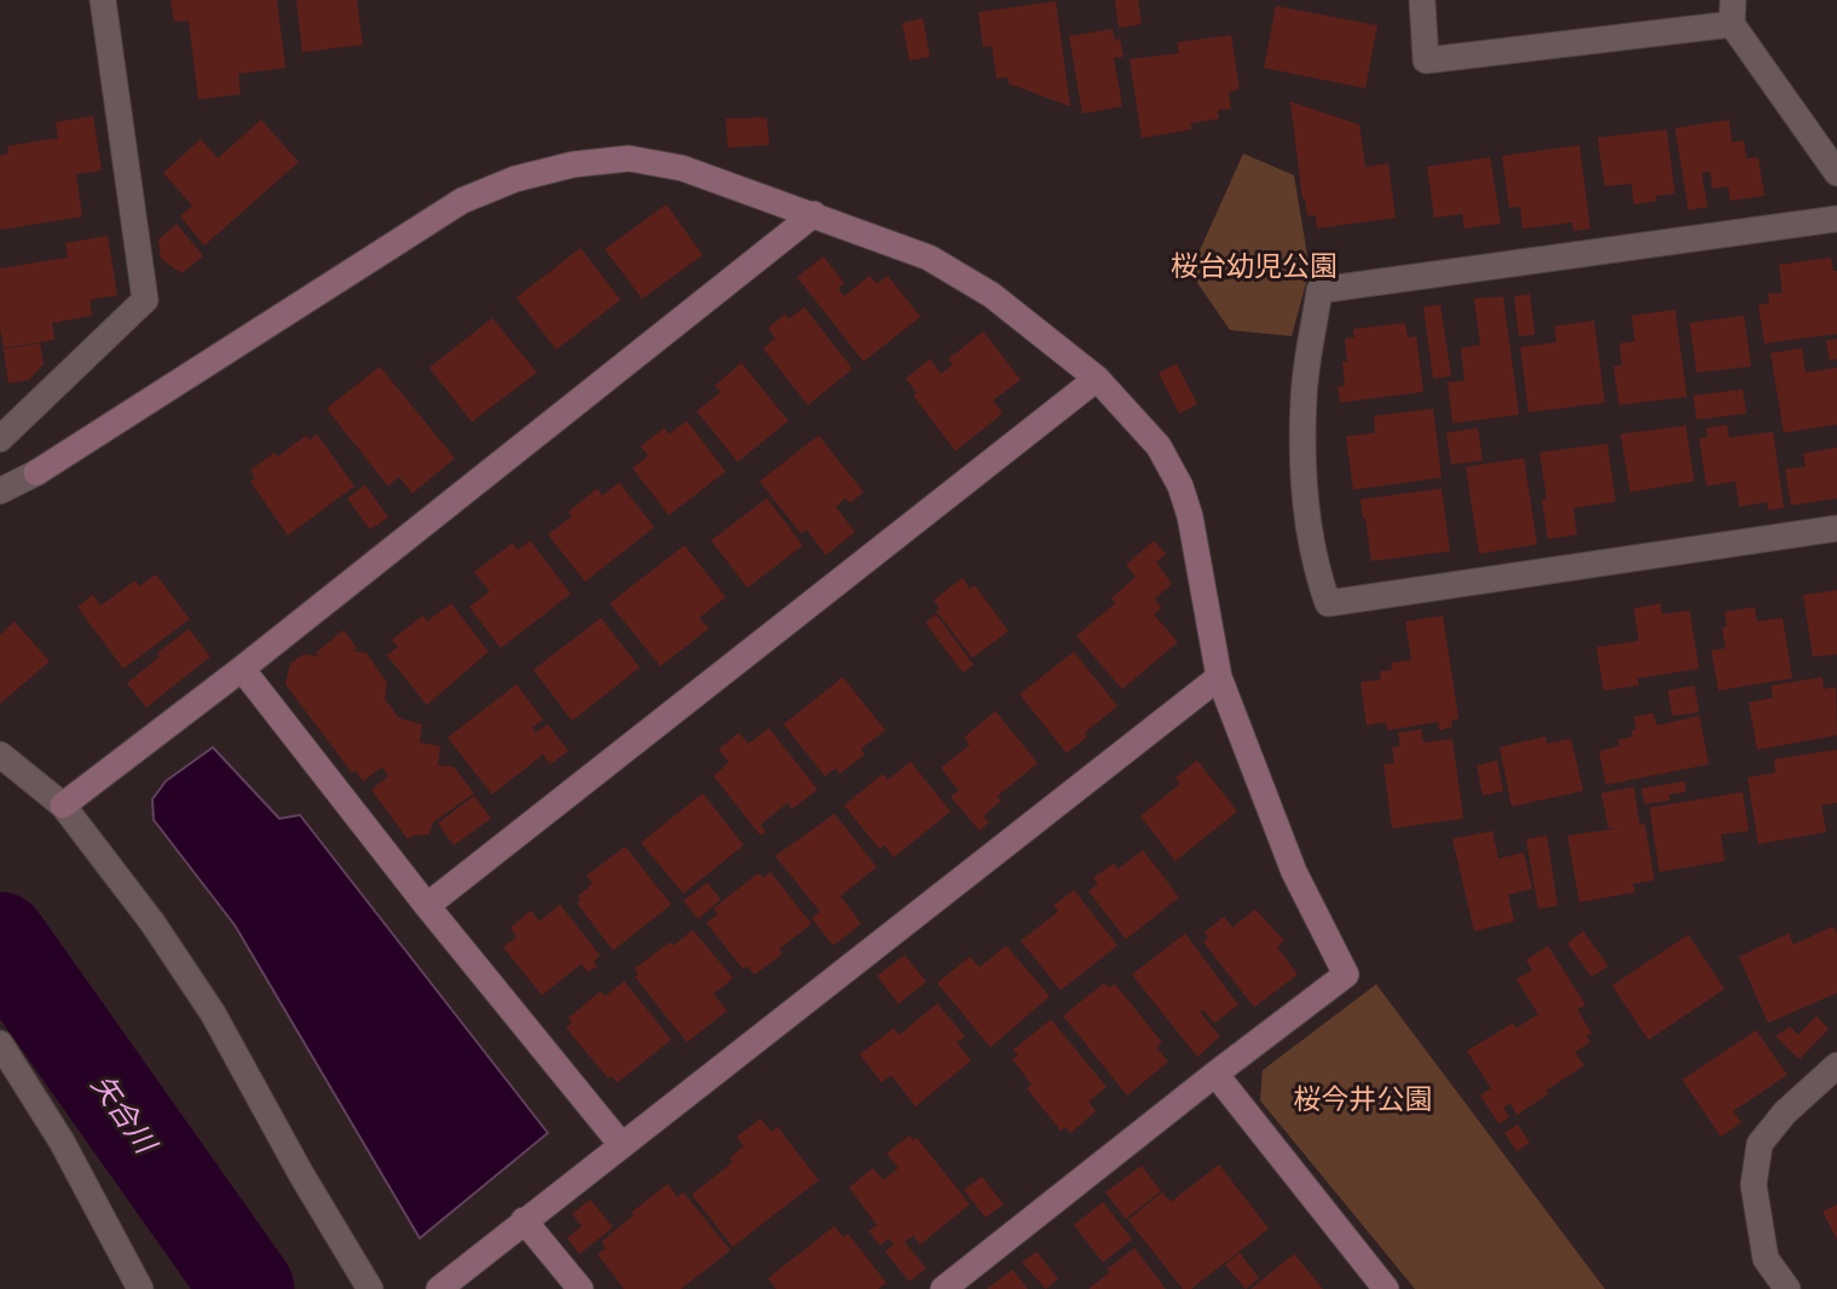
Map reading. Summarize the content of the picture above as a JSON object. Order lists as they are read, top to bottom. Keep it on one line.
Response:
{"water":["矢合川"],"parks":["桜台幼児公園","桜今井公園"]}
